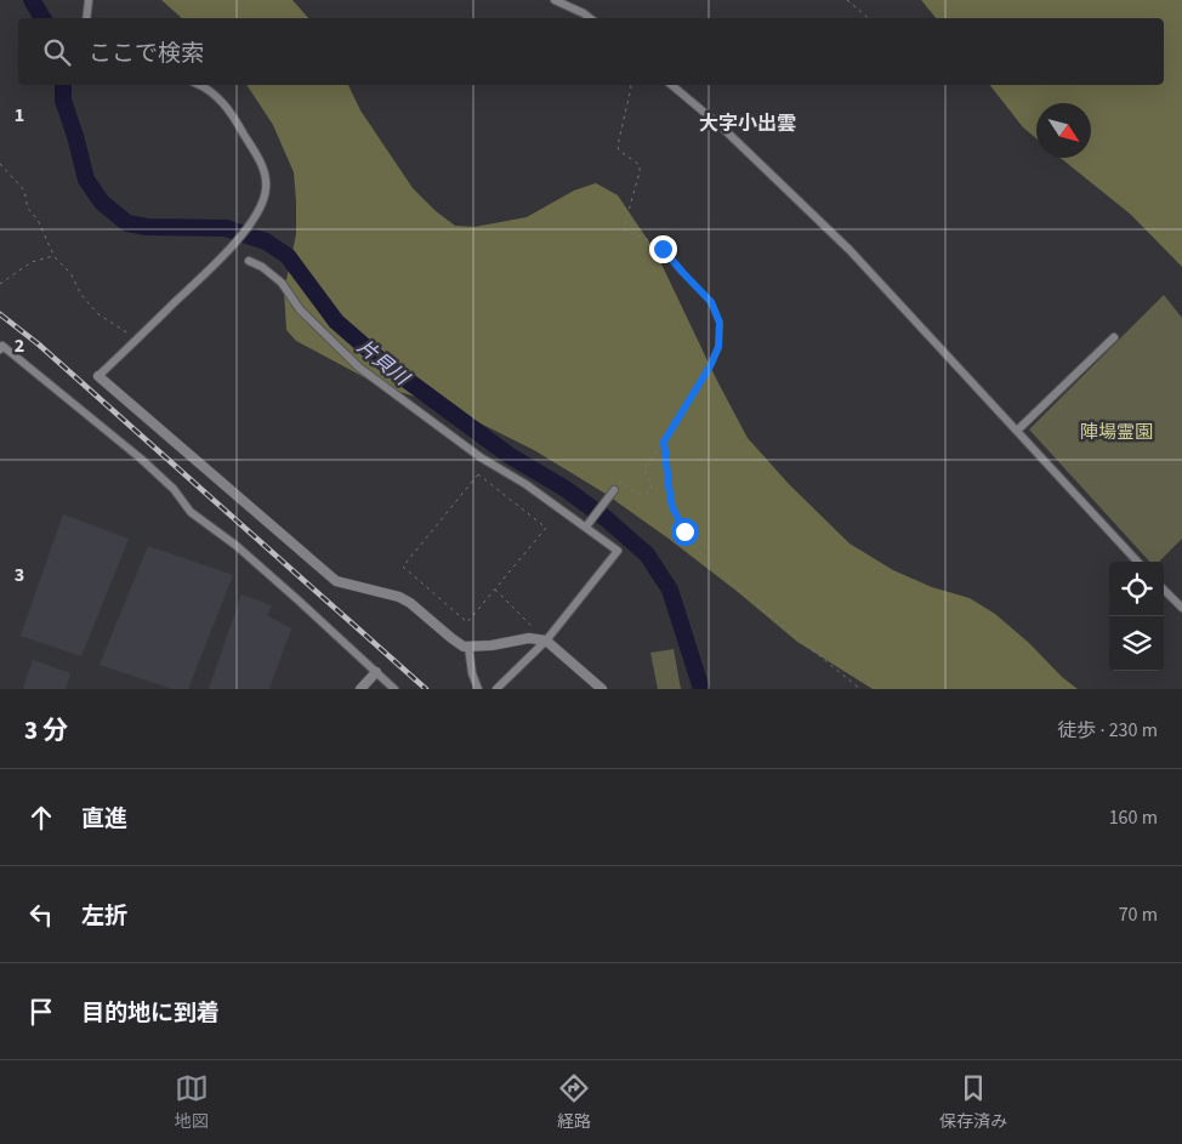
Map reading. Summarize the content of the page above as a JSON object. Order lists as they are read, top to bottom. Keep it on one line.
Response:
{"districts":["大字小出雲"],"water":["片貝川"],"parks":["陣場霊園"],"north":"bottom right","page":{"search":"ここで検索","heading":["3 分","徒歩 · 230 m"],"list":[["直進","160 m"],["左折","70 m"],"目的地に到着"],"nav":["地図","経路","保存済み"]},"grid":{"rows":["1","2","3"]}}
